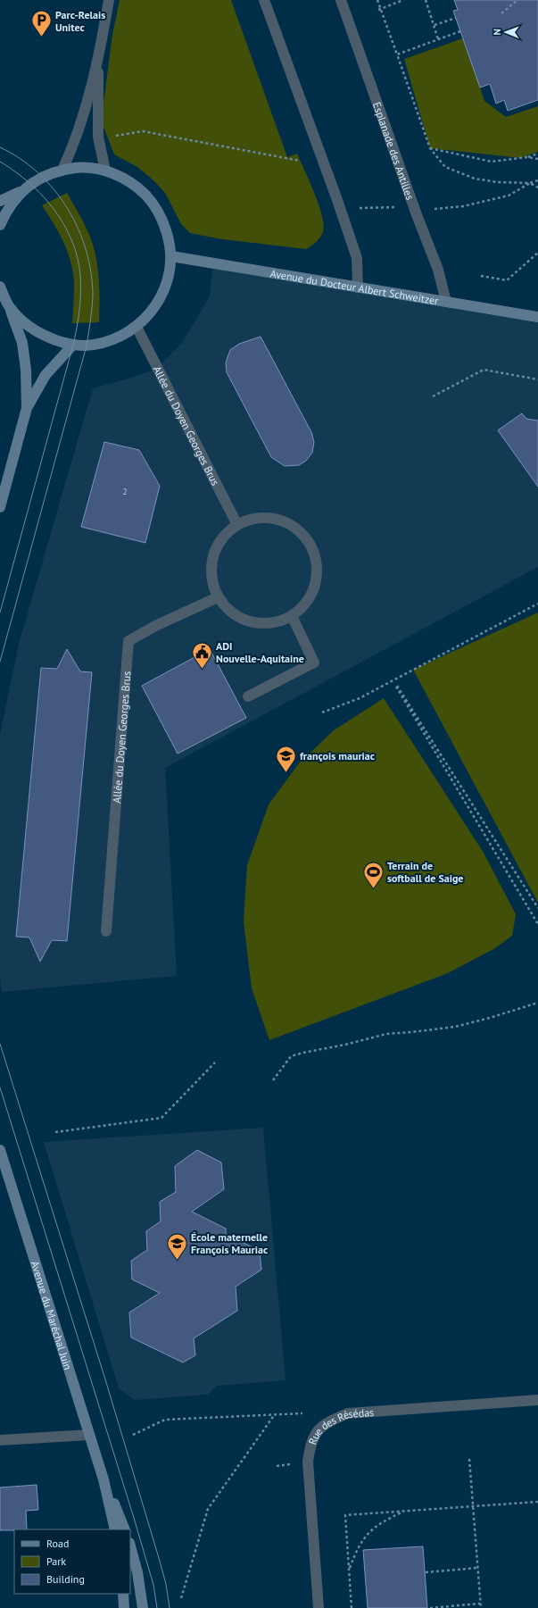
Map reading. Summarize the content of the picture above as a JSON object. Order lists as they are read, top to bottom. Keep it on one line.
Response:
{"streets":{"main road":["Avenue du Docteur Albert Schweitzer","Avenue du Maréchal Juin"],"street":["Esplanade des Antilles","Allée du Doyen Georges Brus","Rue des Résédas"]},"crossings":[["Esplanade des Antilles","Avenue du Docteur Albert Schweitzer"]],"places":{"parking":["Parc-Relais Unitec"],"public building":["ADI Nouvelle-Aquitaine"],"school or university":["françois mauriac","École maternelle François Mauriac"],"sports":["Terrain de softball de Saige"]},"house_numbers":["2"],"legend":["Road","Park","Building"],"north":"left"}
